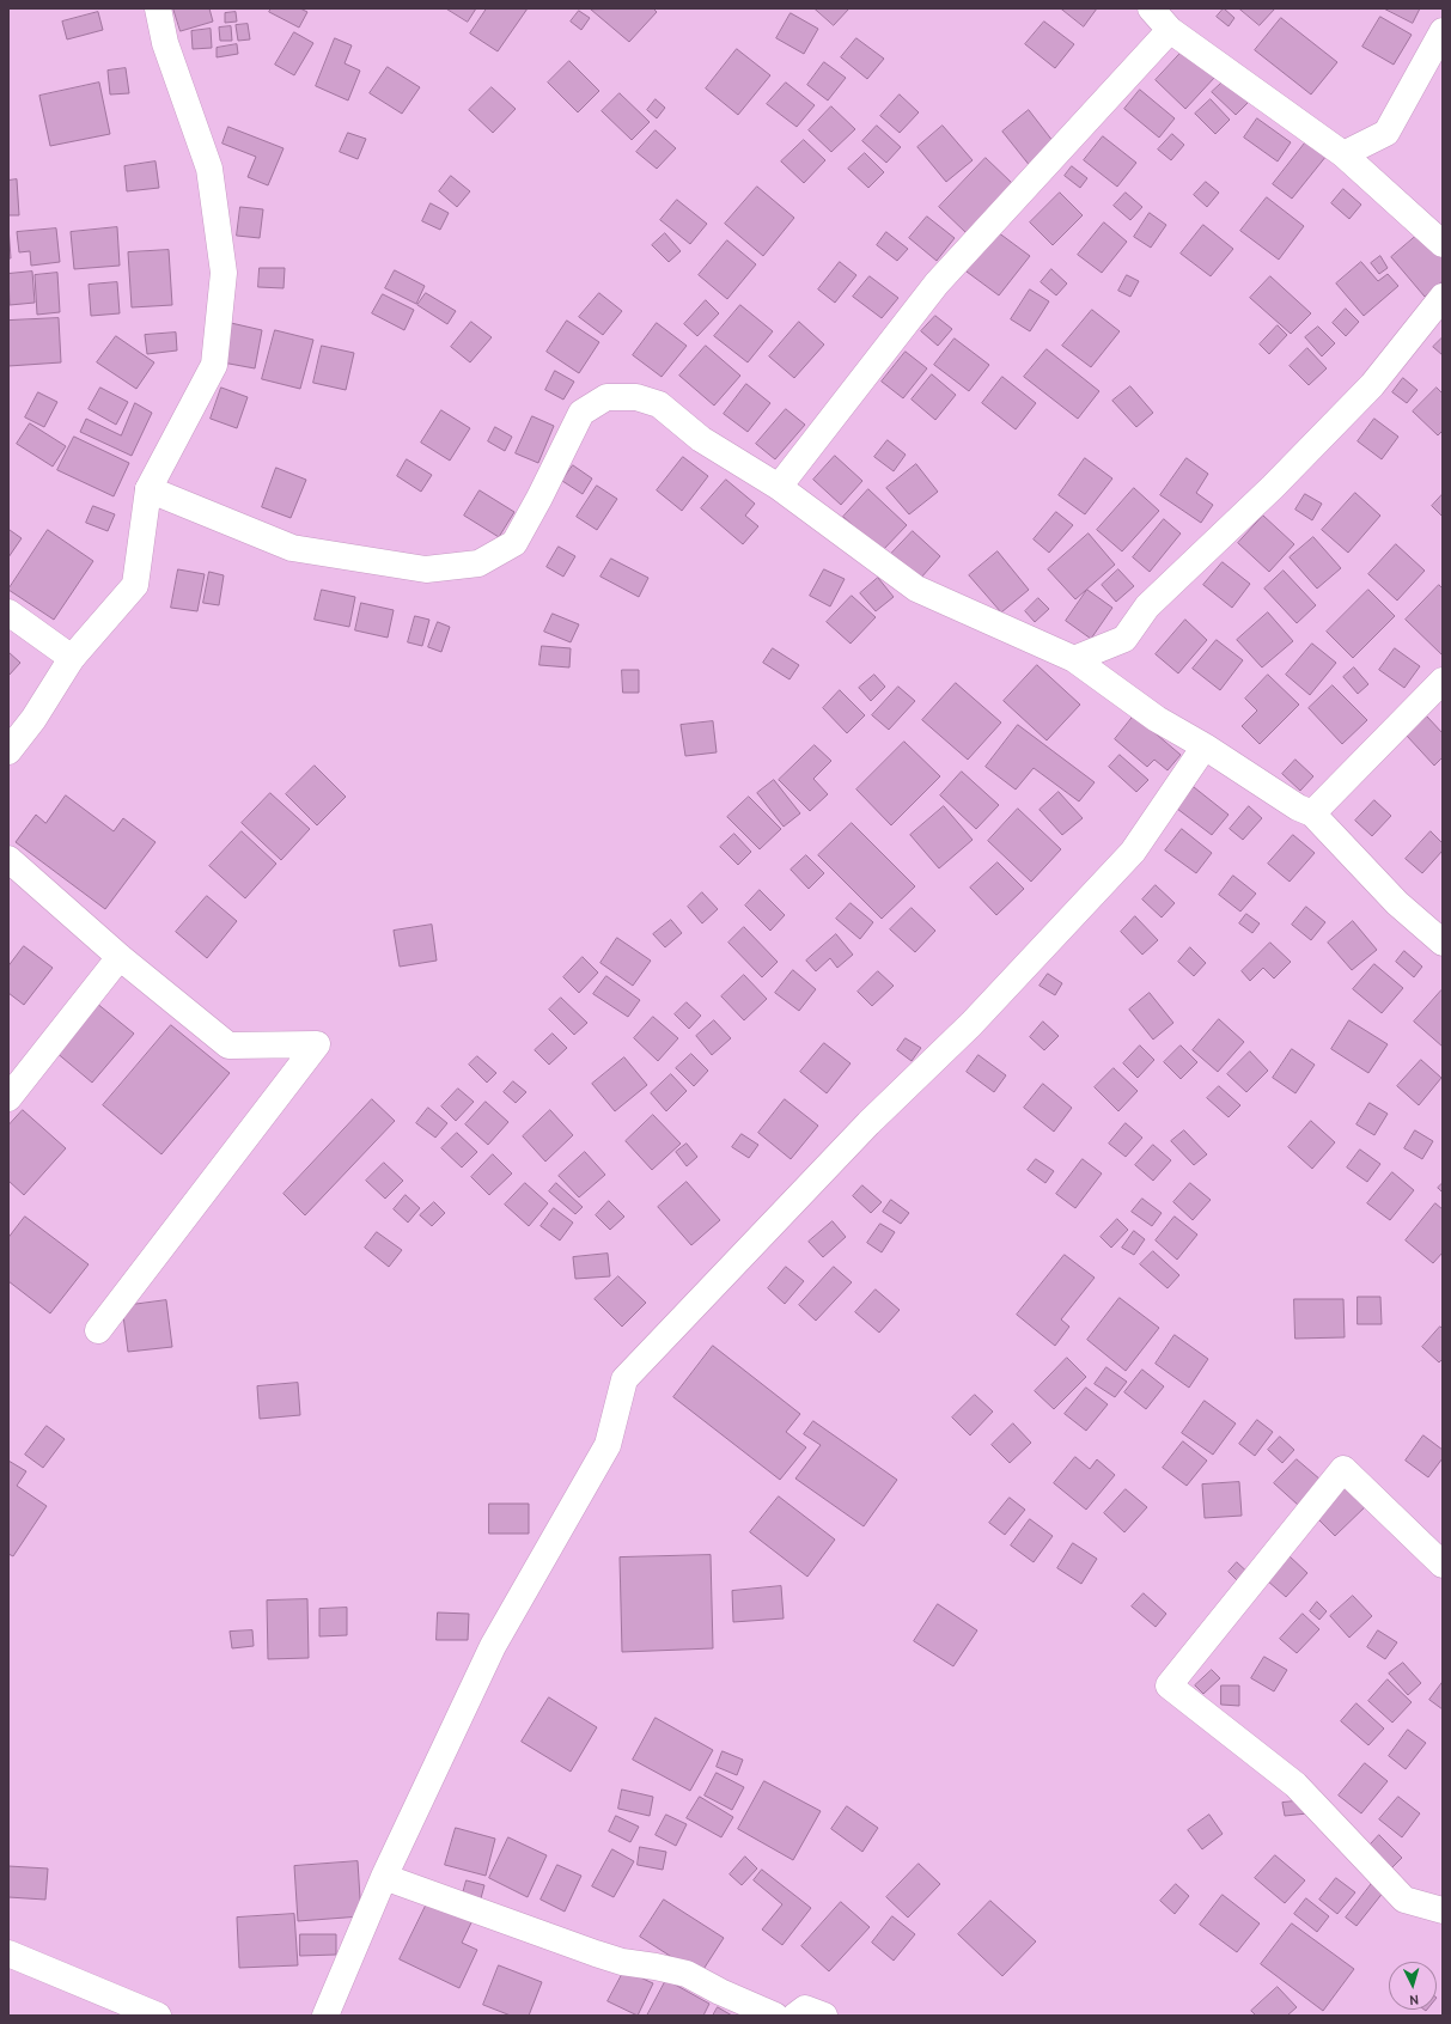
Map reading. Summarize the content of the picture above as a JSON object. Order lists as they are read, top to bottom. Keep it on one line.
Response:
{"north":"bottom"}
